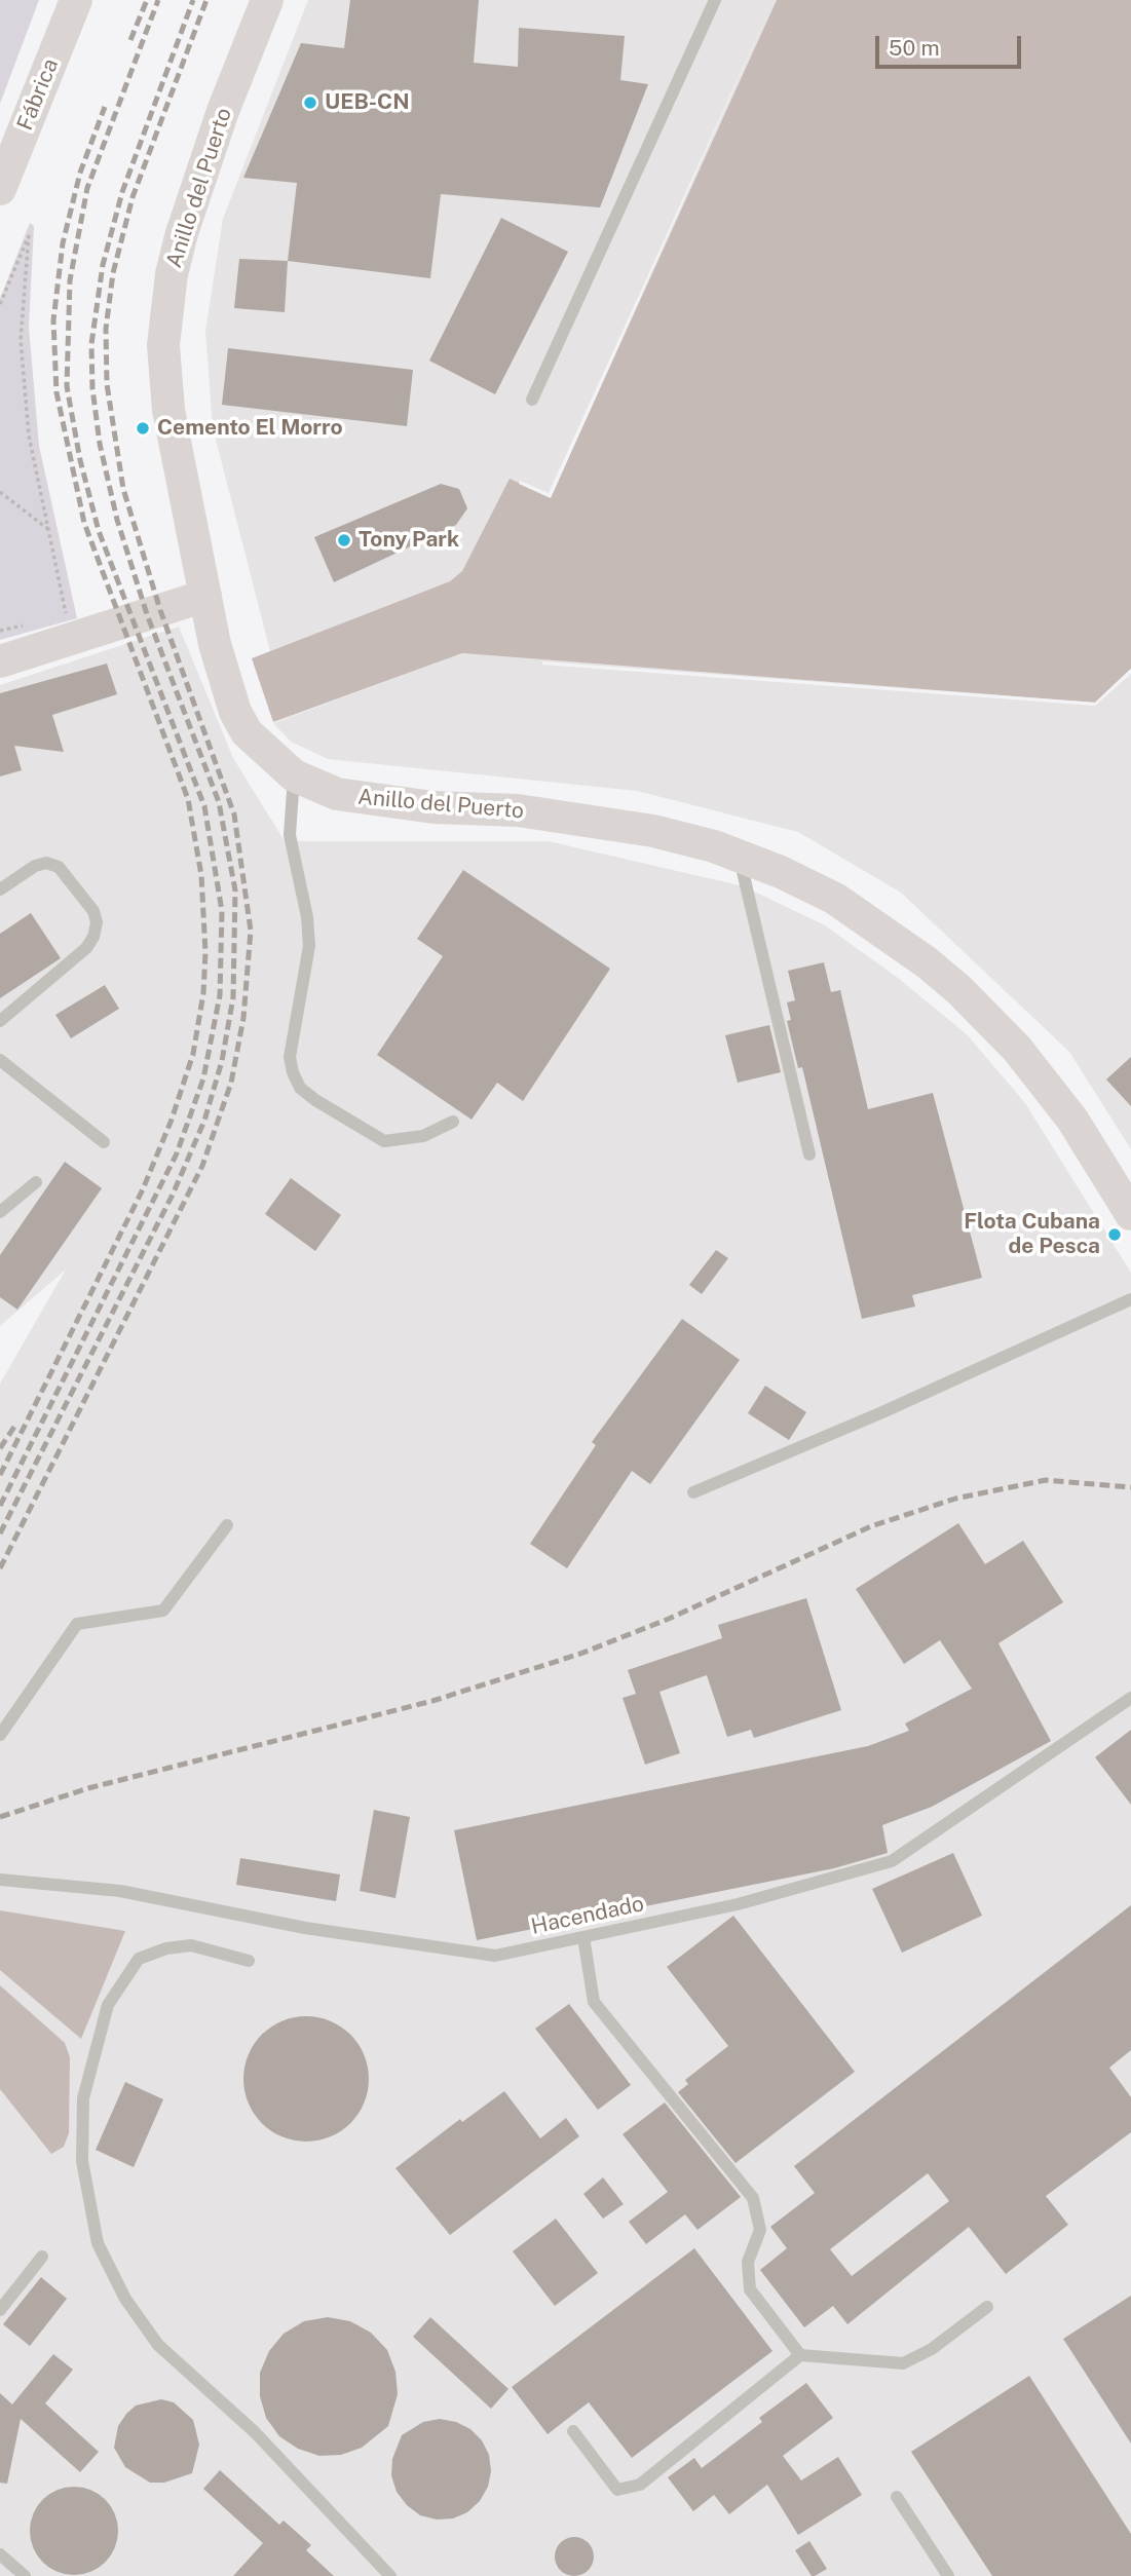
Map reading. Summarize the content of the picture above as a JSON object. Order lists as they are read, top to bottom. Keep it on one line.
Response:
{"streets":{"main road":["Fábrica","Anillo del Puerto"],"street":["Hacendado"]},"places":["UEB-CN","Cemento El Morro","Tony Park","Flota Cubana de Pesca"],"scale_bar":"50 m"}
